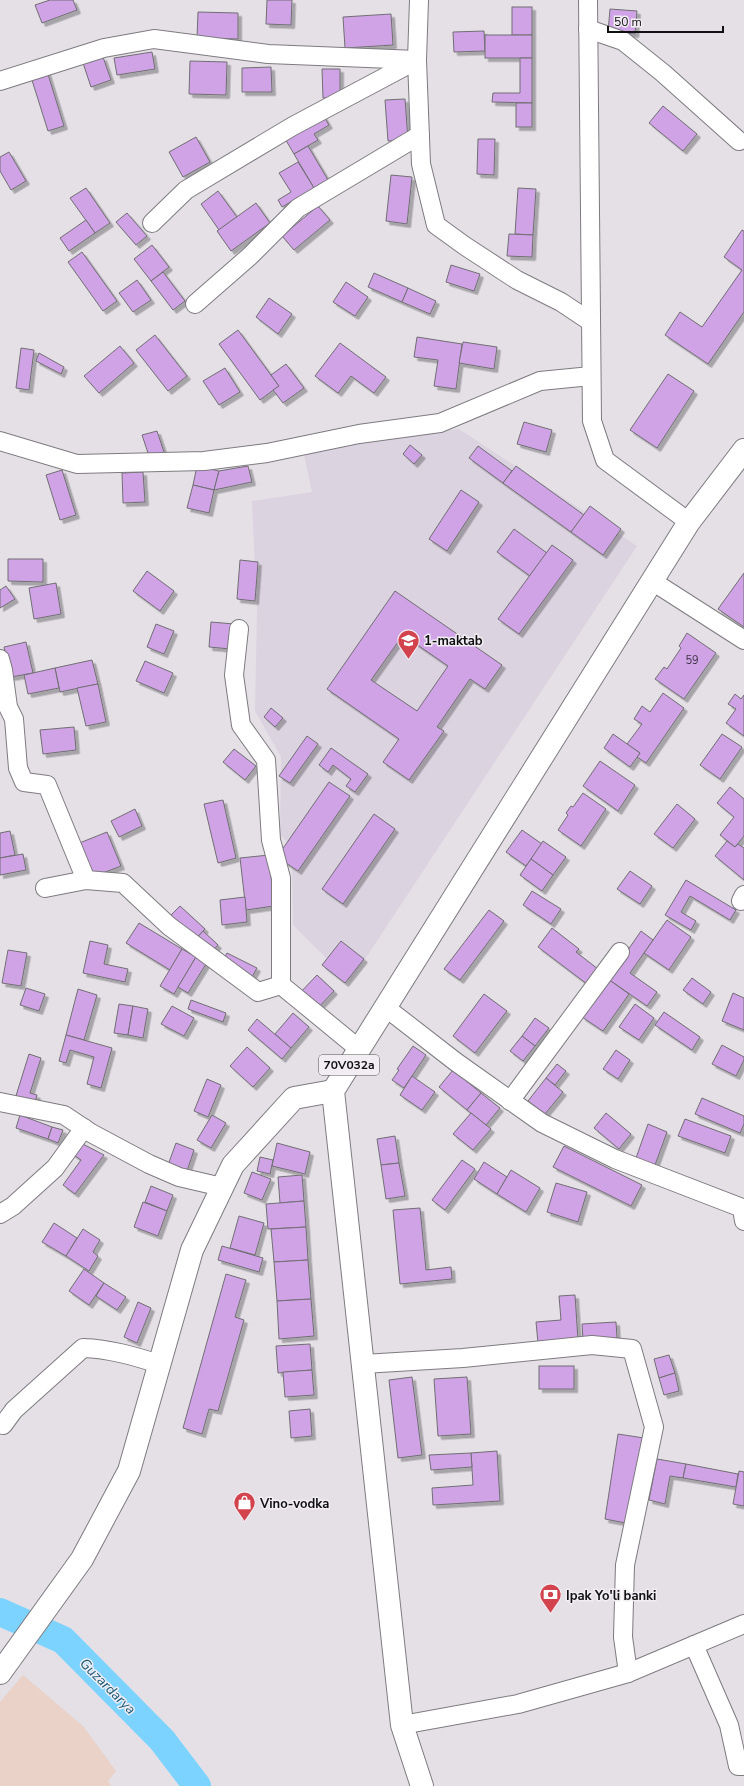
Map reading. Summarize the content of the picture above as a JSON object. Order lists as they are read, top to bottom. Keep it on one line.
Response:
{"streets":{"main road":["70V032a"]},"water":["Guzardarya"],"places":{"school or university":["1-maktab"],"shop":["Vino-vodka"],"bank":["Ipak Yo'li banki"]},"house_numbers":["59"],"scale_bar":"50 m"}
